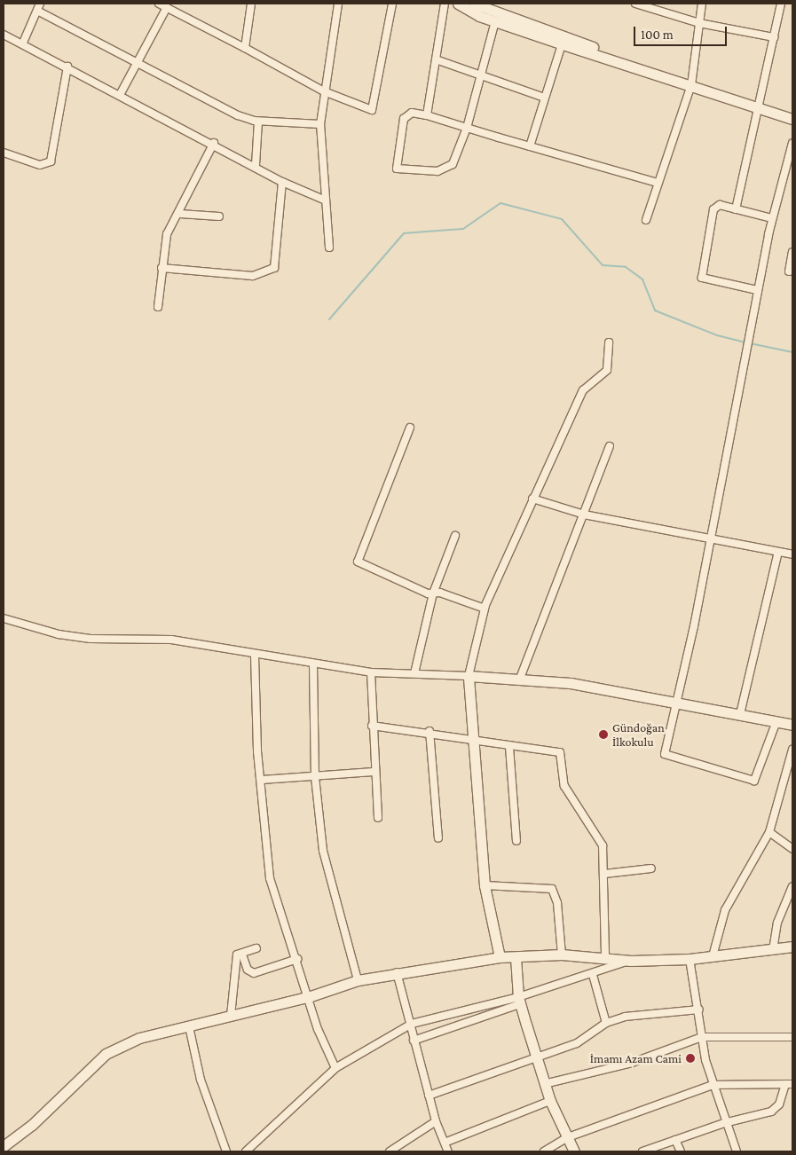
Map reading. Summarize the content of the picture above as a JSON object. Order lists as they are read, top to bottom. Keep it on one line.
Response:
{"places":["Gündoğan İlkokulu","İmamı Azam Cami"],"scale_bar":"100 m"}
